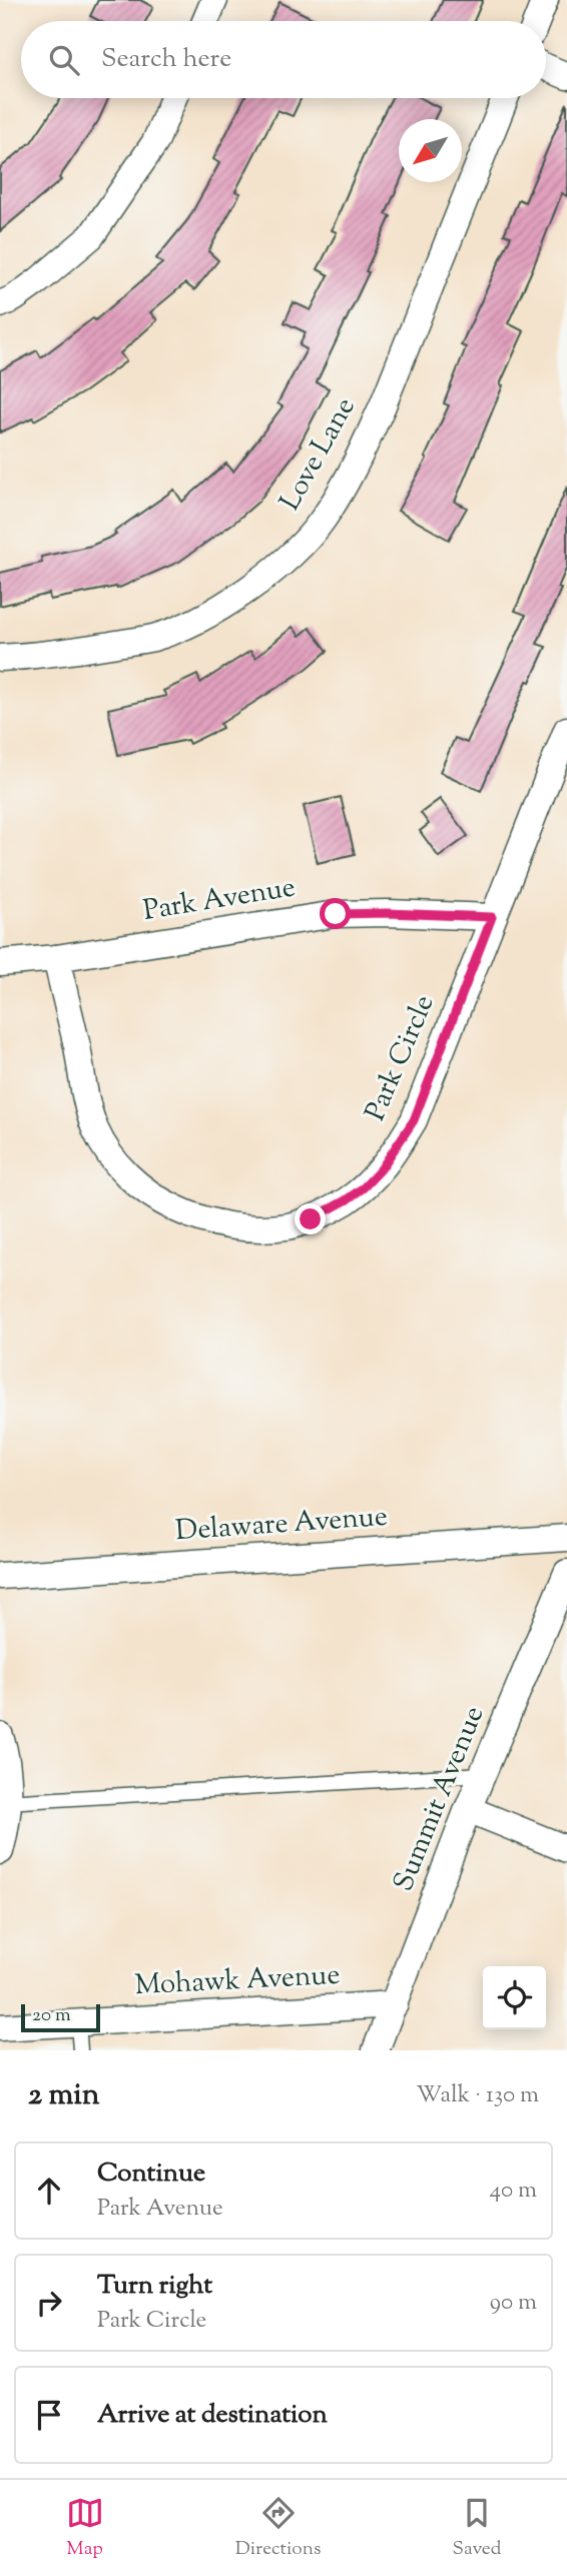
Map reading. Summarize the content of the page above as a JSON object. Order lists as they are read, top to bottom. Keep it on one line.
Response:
{"streets":{"street":["Love Lane","Park Avenue","Park Circle","Delaware Avenue","Summit Avenue","Mohawk Avenue"]},"crossings":[["Park Avenue","Park Circle"],["Summit Avenue","Mohawk Avenue"]],"scale_bar":"20 m","north":"bottom left","page":{"search":"Search here","scale":"20 m","heading":["2 min","Walk · 130 m"],"list":[["Continue","Park Avenue","40 m"],["Turn right","Park Circle","90 m"],"Arrive at destination"],"nav":["Map","Directions","Saved"]}}
